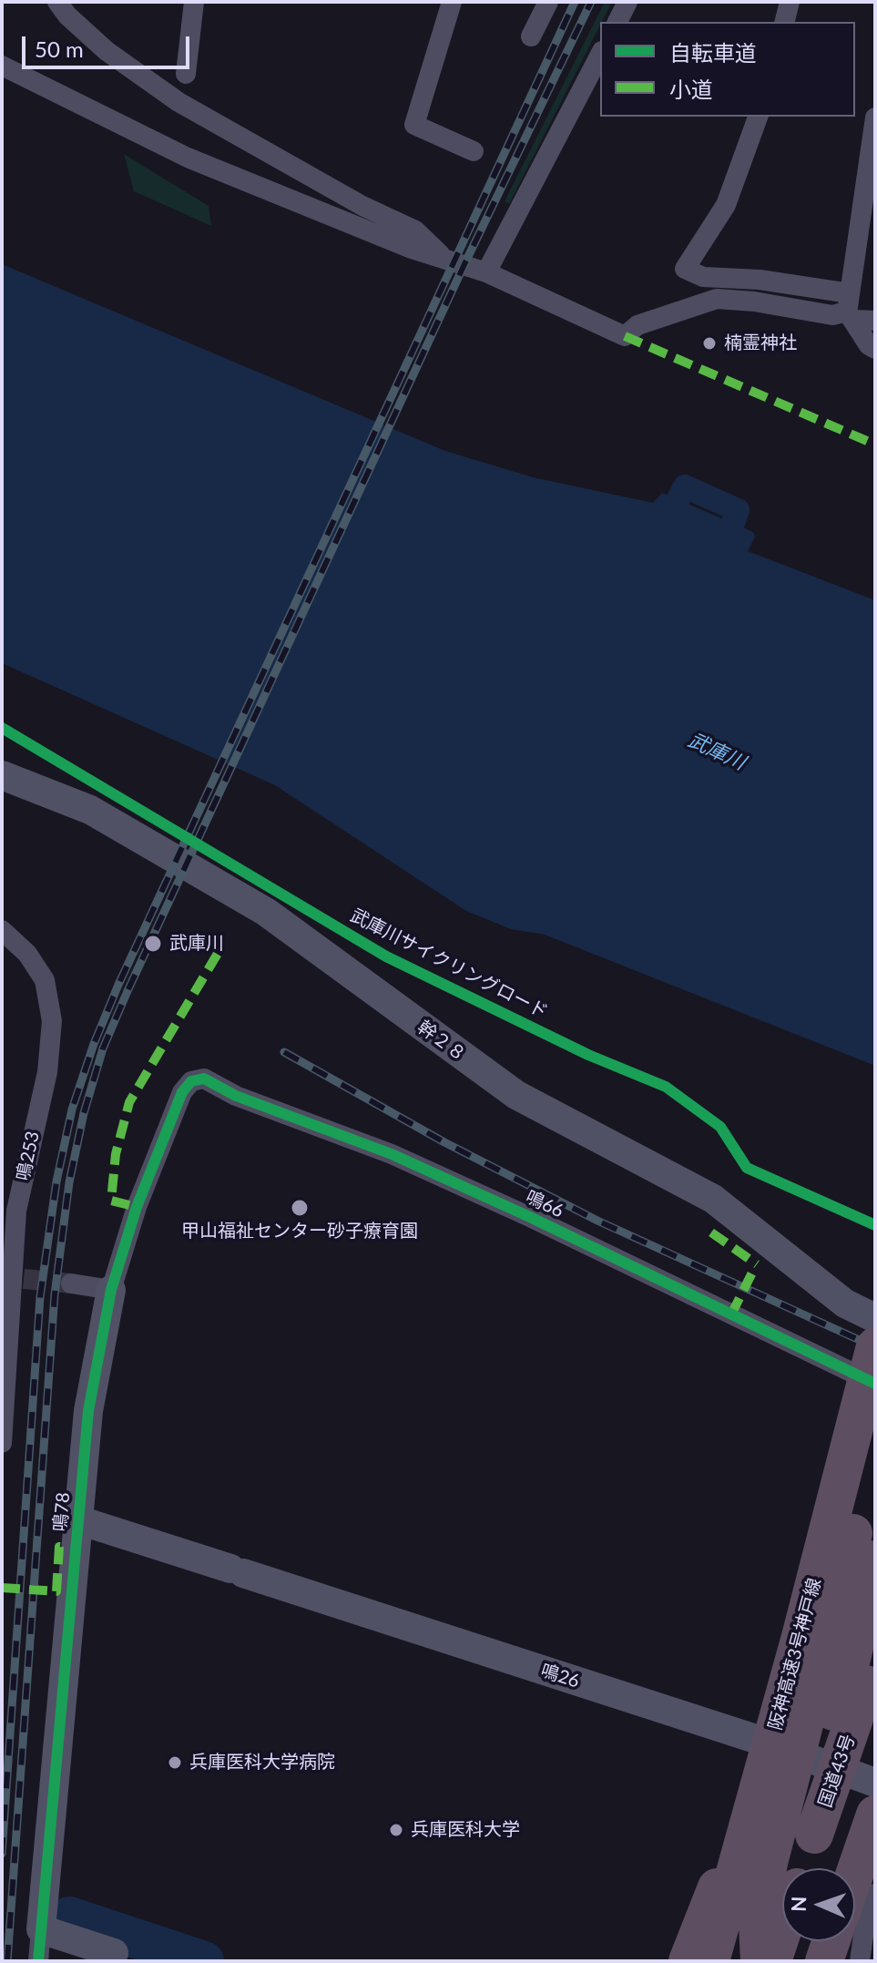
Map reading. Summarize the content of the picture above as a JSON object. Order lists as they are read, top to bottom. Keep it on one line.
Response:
{"streets":{"highway":["阪神高速3号神戸線","国道43号"],"street":["幹２８","鳴253","鳴66","鳴78","鳴26"],"cycle path":["武庫川サイクリングロード"]},"crossings":[["鳴66","鳴78"],["鳴78","鳴26"],["阪神高速3号神戸線","鳴26"]],"water":["武庫川"],"places":["楠霊神社","武庫川","甲山福祉センター砂子療育園","兵庫医科大学病院","兵庫医科大学"],"legend":["自転車道","小道"],"scale_bar":"50 m","north":"left"}
